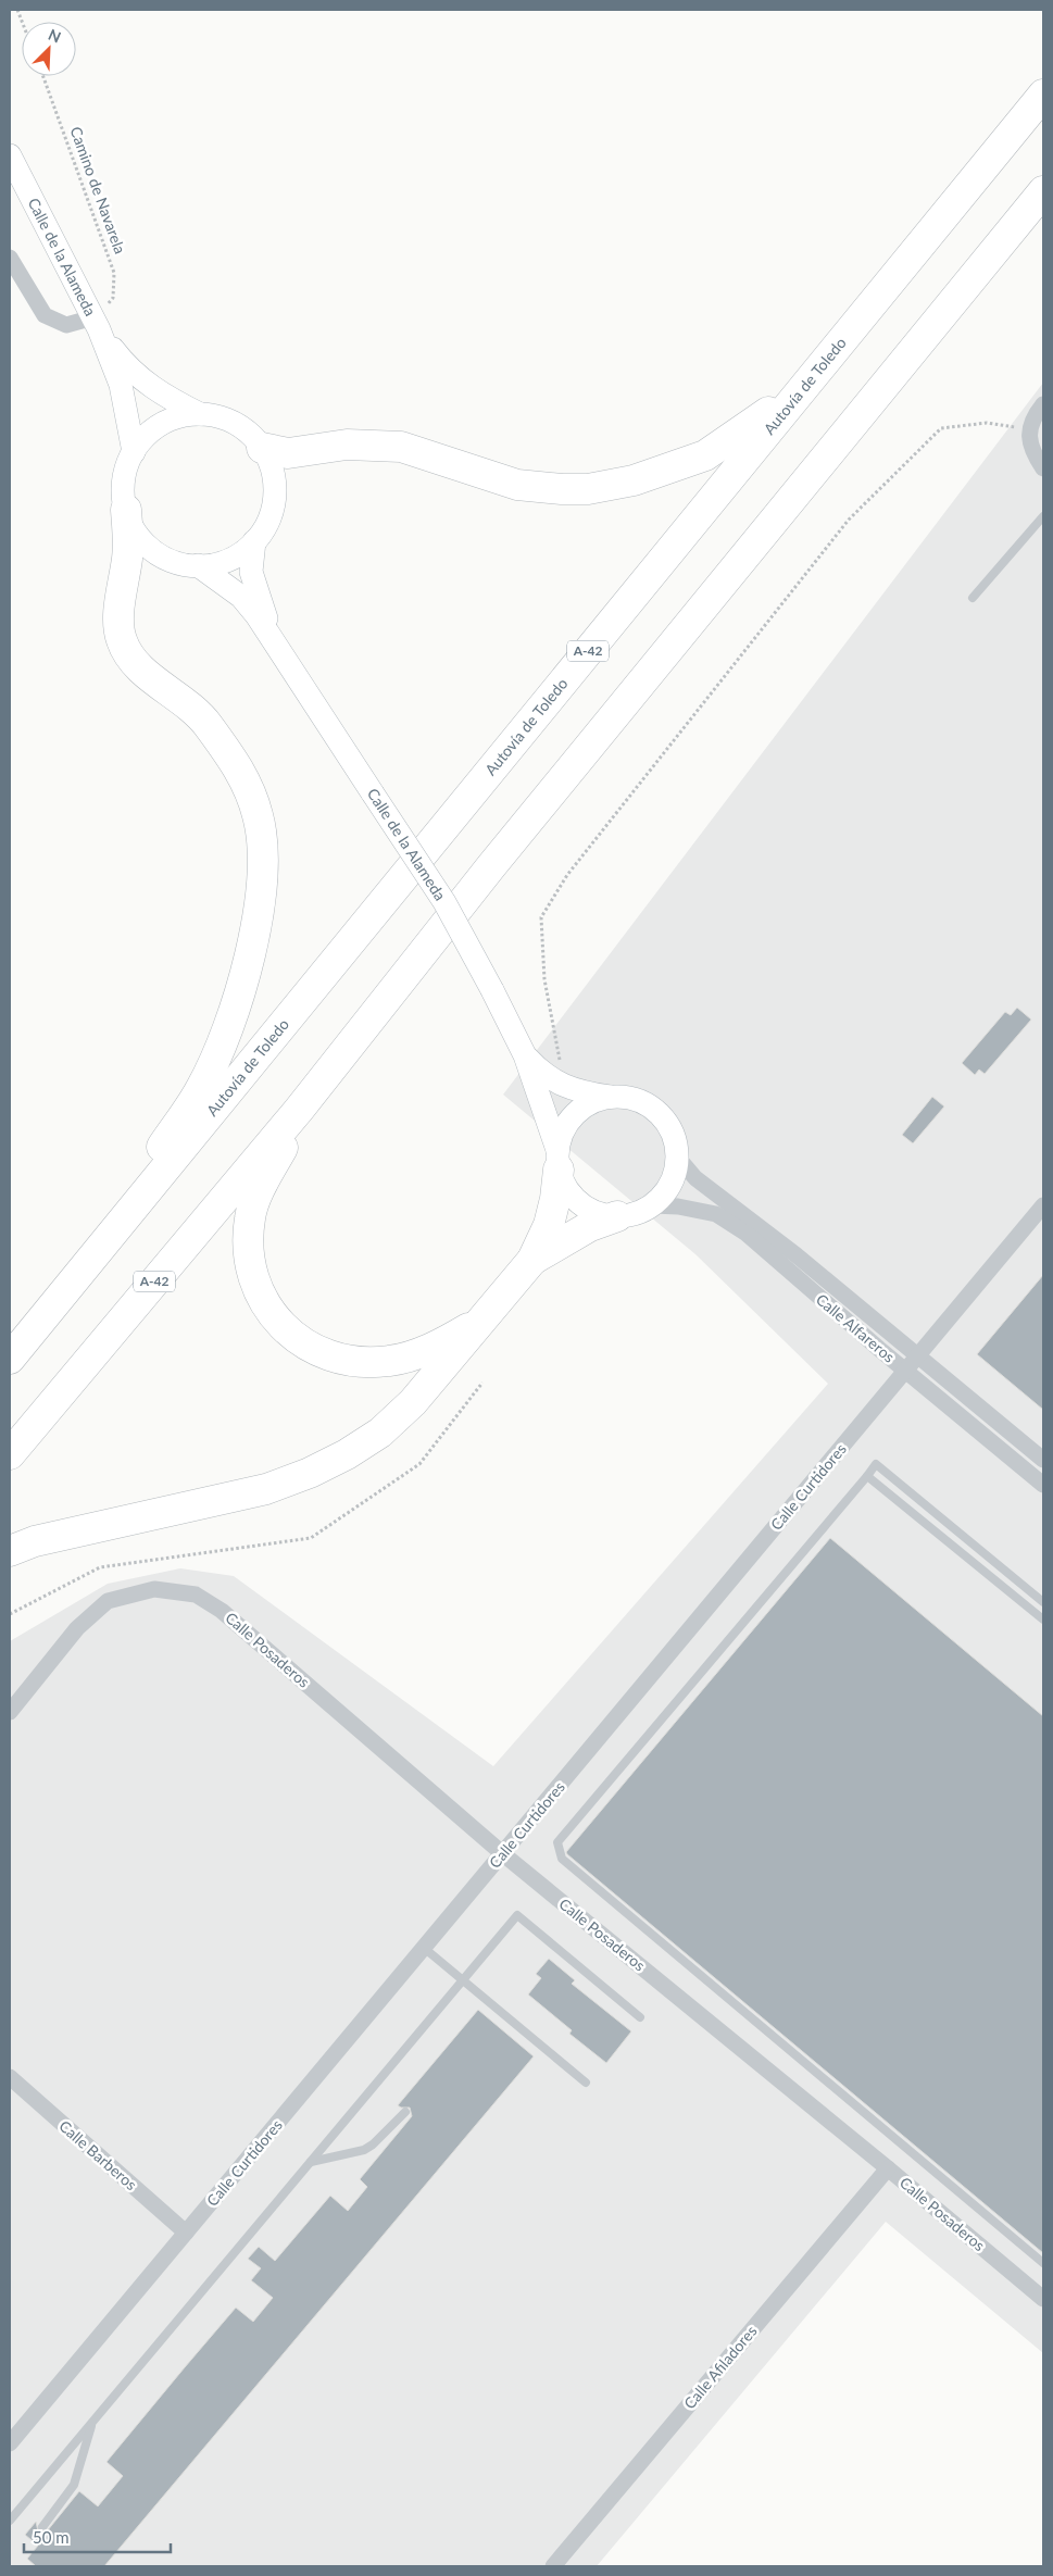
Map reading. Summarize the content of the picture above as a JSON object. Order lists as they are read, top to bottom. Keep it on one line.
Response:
{"streets":{"highway":["Autovía de Toledo","A-42"],"street":["Calle de la Alameda","Calle Alfareros","Calle Curtidores","Calle Posaderos","Calle Barberos","Calle Afiladores"],"path":["Camino de Navarela"]},"crossings":[["Camino de Navarela","Calle de la Alameda"],["Calle de la Alameda","Calle Alfareros"],["Calle Alfareros","Calle Curtidores"],["Calle Curtidores","Calle Posaderos"],["Calle Curtidores","Calle Barberos"],["Calle Posaderos","Calle Afiladores"]],"scale_bar":"50 m","north":"top right"}
